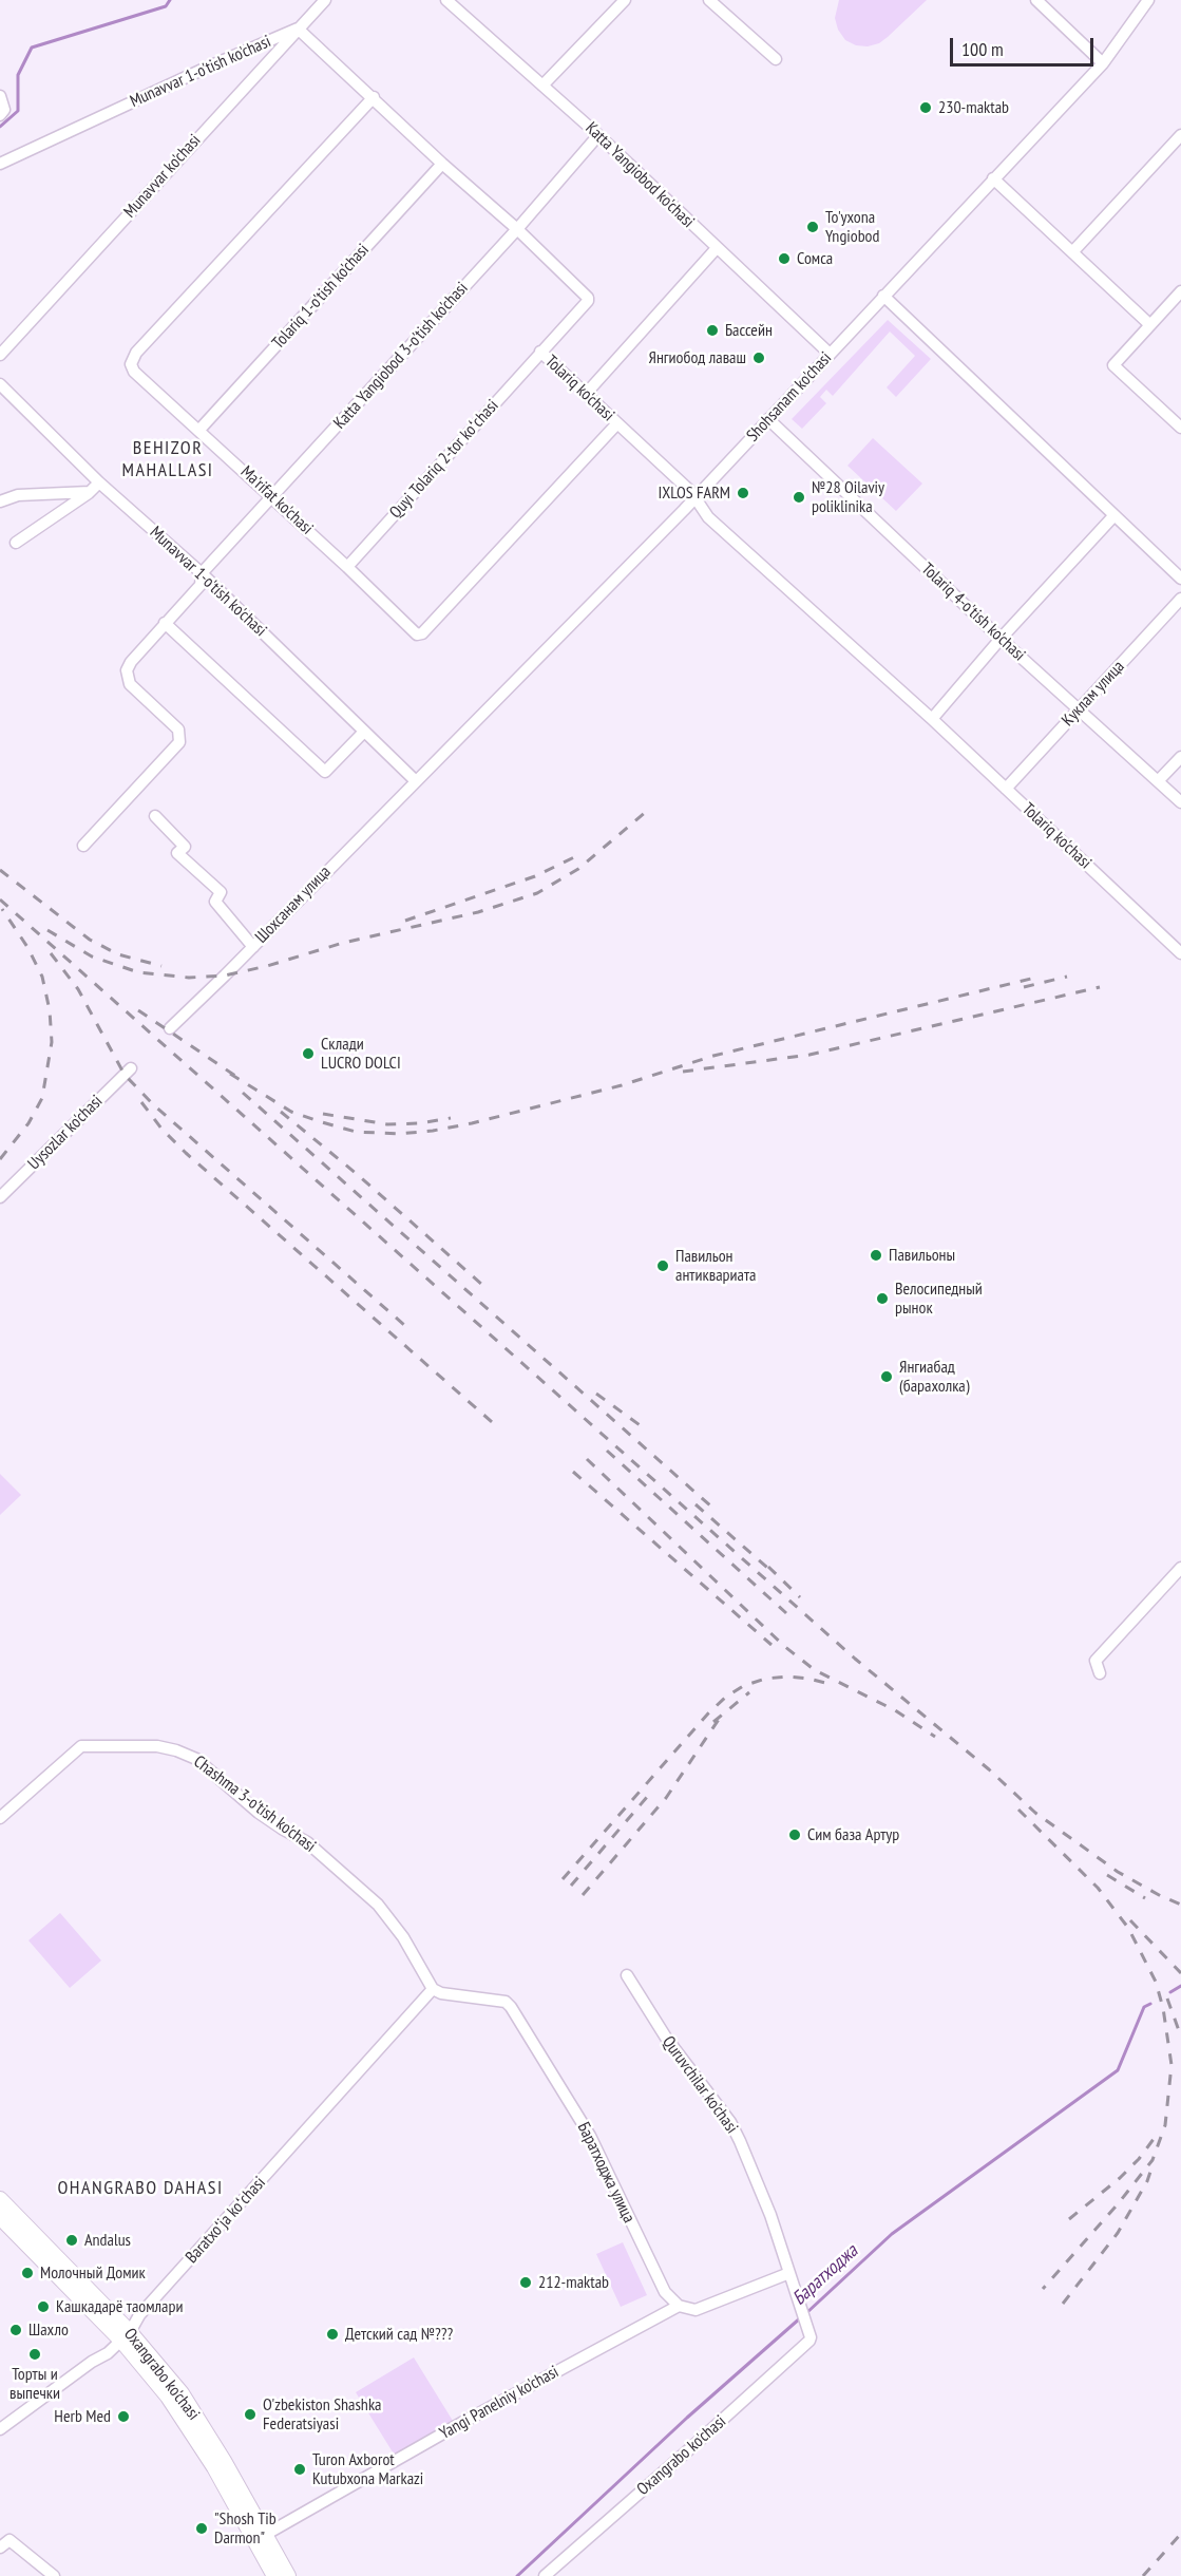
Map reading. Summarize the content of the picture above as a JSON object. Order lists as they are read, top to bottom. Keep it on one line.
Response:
{"streets":{"main road":["Oxangrabo ko'chasi"],"street":["Munavvar 1-o'tish ko'chasi","Katta Yangiobod ko'chasi","Munavvar ko'chasi","Tolariq 1-o'tish ko'chasi","Katta Yangiobod 3-o'tish ko'chasi","Tolariq ko'chasi","Shohsanam ko'chasi","Quyi Tolariq 2-tor koʻchasi","Ma'rifat ko'chasi","Tolariq 4-o'tish ko'chasi","Куклам улица","Шохсанам улица","Uysozlar ko'chasi","Chashma 3-o'tish ko'chasi","Quruvchilar ko'chasi","Баратходжа улица","Baratxoʻja koʻchasi","Yangi Panelniy ko'chasi"]},"crossings":[["Munavvar 1-o'tish ko'chasi","Munavvar ko'chasi"],["Munavvar 1-o'tish ko'chasi","Katta Yangiobod 3-o'tish ko'chasi"],["Munavvar 1-o'tish ko'chasi","Tolariq ko'chasi"],["Munavvar 1-o'tish ko'chasi","Shohsanam ko'chasi"],["Munavvar 1-o'tish ko'chasi","Шохсанам улица"],["Katta Yangiobod ko'chasi","Katta Yangiobod 3-o'tish ko'chasi"],["Katta Yangiobod ko'chasi","Shohsanam ko'chasi"],["Munavvar ko'chasi","Tolariq ko'chasi"],["Tolariq 1-o'tish ko'chasi","Tolariq ko'chasi"],["Tolariq 1-o'tish ko'chasi","Ma'rifat ko'chasi"],["Katta Yangiobod 3-o'tish ko'chasi","Tolariq ko'chasi"],["Katta Yangiobod 3-o'tish ko'chasi","Ma'rifat ko'chasi"],["Tolariq ko'chasi","Shohsanam ko'chasi"],["Tolariq ko'chasi","Quyi Tolariq 2-tor koʻchasi"],["Tolariq ko'chasi","Ma'rifat ko'chasi"],["Tolariq ko'chasi","Куклам улица"],["Shohsanam ko'chasi","Tolariq 4-o'tish ko'chasi"],["Shohsanam ko'chasi","Шохсанам улица"],["Quyi Tolariq 2-tor koʻchasi","Ma'rifat ko'chasi"],["Tolariq 4-o'tish ko'chasi","Куклам улица"],["Chashma 3-o'tish ko'chasi","Баратходжа улица"],["Chashma 3-o'tish ko'chasi","Baratxoʻja koʻchasi"],["Quruvchilar ko'chasi","Oxangrabo ko'chasi"],["Баратходжа улица","Baratxoʻja koʻchasi"],["Баратходжа улица","Yangi Panelniy ko'chasi"],["Baratxoʻja koʻchasi","Oxangrabo ko'chasi"],["Oxangrabo ko'chasi","Yangi Panelniy ko'chasi"]],"districts":["BEHIZOR MAHALLASI","OHANGRABO DAHASI"],"water":["Баратходжа"],"places":["230-maktab","To'yxona Yngiobod","Сомса","Бассейн","Янгиобод лаваш","IXLOS FARM","№28 Oilaviy poliklinika","Склади LUCRO DOLCI","Павильоны","Павильон антиквариата","Велосипедный рынок","Янгиабад (барахолка)","Сим база Артур","Andalus","Молочный Домик","212-maktab","Кашкадарё таомлари","Шахло","Детский сад №???","Торты и выпечки","O'zbekiston Shashka Federatsiyasi","Herb Med","Turon Axborot Kutubxona Markazi","\"Shosh Tib Darmon\""],"scale_bar":"100 m"}
